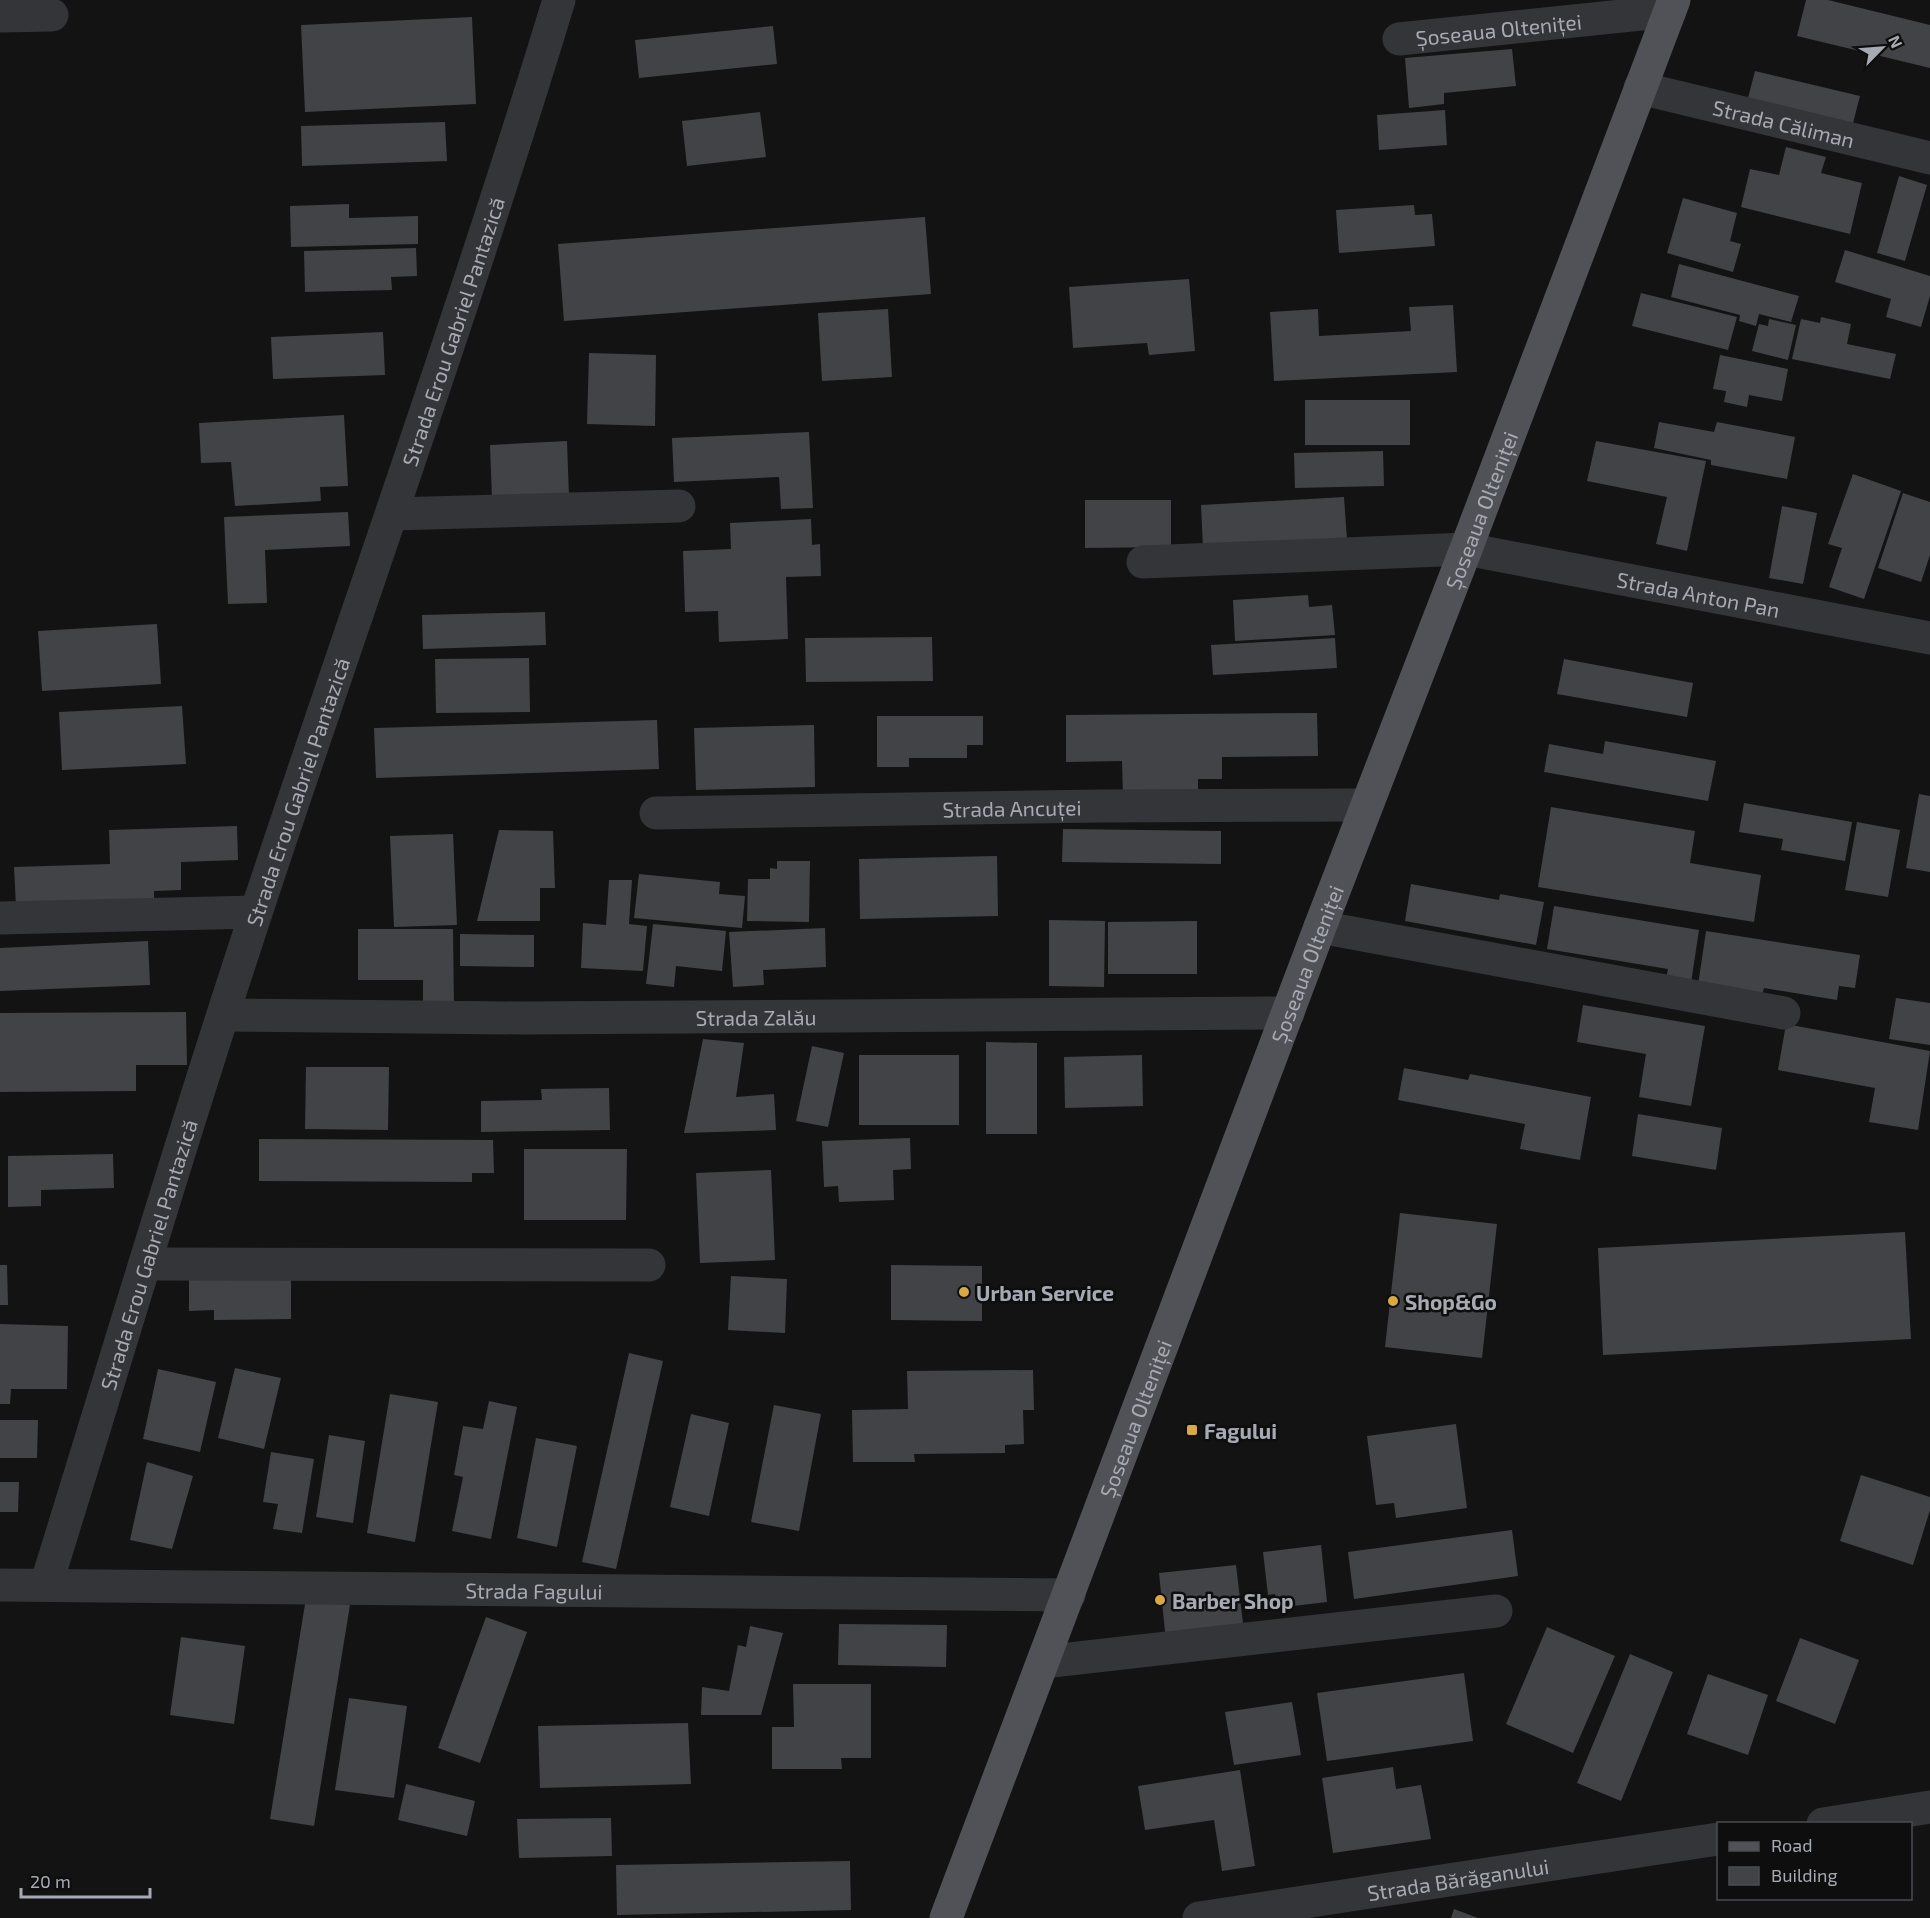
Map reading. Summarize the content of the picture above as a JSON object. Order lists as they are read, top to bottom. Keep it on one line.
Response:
{"streets":{"main road":["Șoseaua Olteniței"],"street":["Strada Căliman","Strada Erou Gabriel Pantazică","Strada Anton Pan","Strada Ancuței","Strada Zalău","Strada Fagului","Strada Bărăganului"]},"crossings":[["Șoseaua Olteniței","Strada Căliman"],["Șoseaua Olteniței","Strada Anton Pan"],["Șoseaua Olteniței","Strada Ancuței"],["Șoseaua Olteniței","Strada Zalău"],["Șoseaua Olteniței","Strada Fagului"],["Strada Erou Gabriel Pantazică","Strada Zalău"],["Strada Erou Gabriel Pantazică","Strada Fagului"]],"places":{"other":["Urban Service","Shop&Go","Barber Shop"],"transit":["Fagului"]},"legend":["Road","Building"],"scale_bar":"20 m","north":"top right"}
